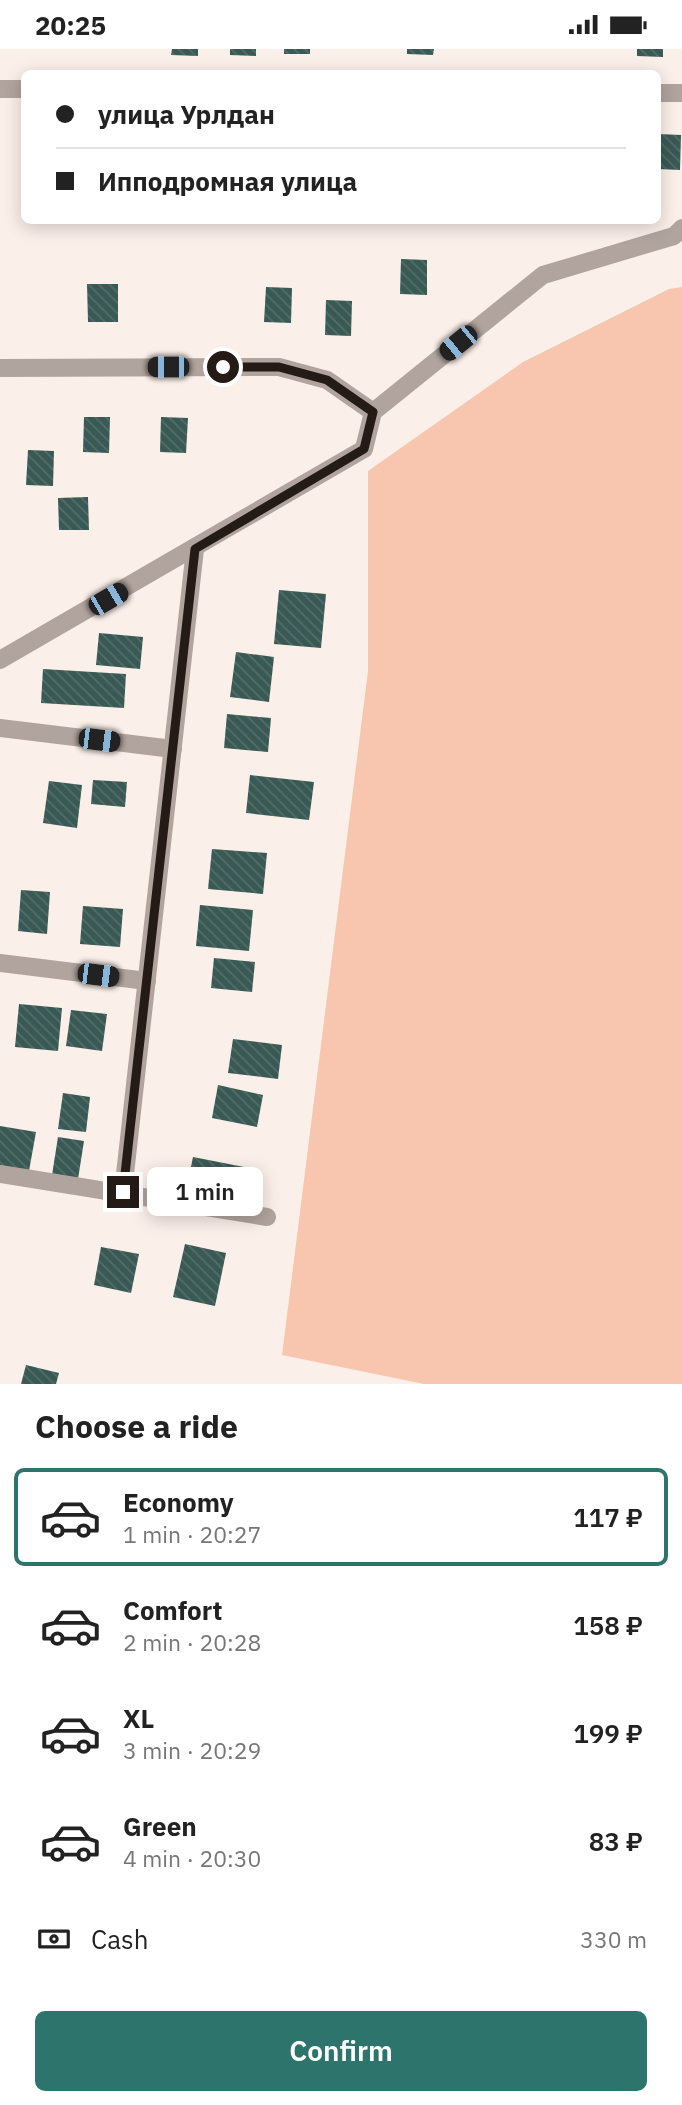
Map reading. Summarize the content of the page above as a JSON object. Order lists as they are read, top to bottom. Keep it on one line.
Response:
{"page":{"status":"20:25","banner":["улица Урлдан","Ипподромная улица"],"bubble":"1 min","heading":"Choose a ride","list":[{"name":"Economy","note":"1 min · 20:27","value":"117 ₽"},{"name":"Comfort","note":"2 min · 20:28","value":"158 ₽"},{"name":"XL","note":"3 min · 20:29","value":"199 ₽"},{"name":"Green","note":"4 min · 20:30","value":"83 ₽"}],"pay":["Cash","330 m"],"buttons":"Confirm"}}
